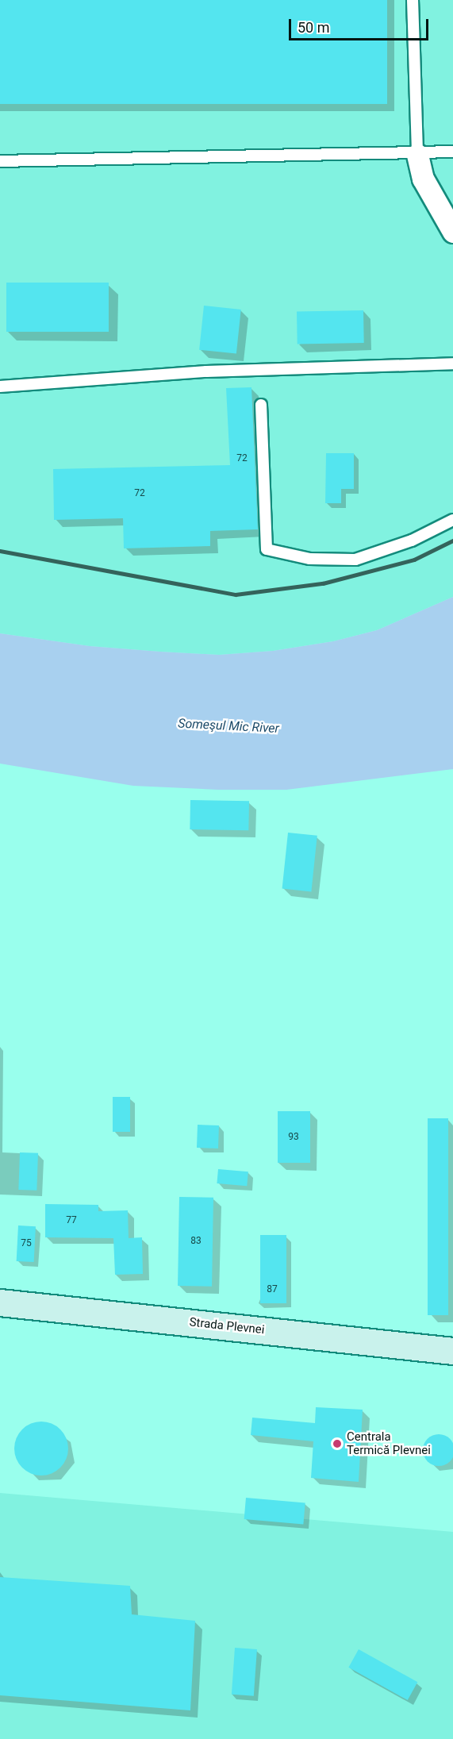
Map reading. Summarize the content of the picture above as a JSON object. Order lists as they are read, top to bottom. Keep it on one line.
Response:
{"streets":{"main road":["Strada Plevnei"]},"water":["Someşul Mic River"],"places":["Centrala Termică Plevnei"],"house_numbers":["72","72","93","77","83","75","87"],"scale_bar":"50 m"}
